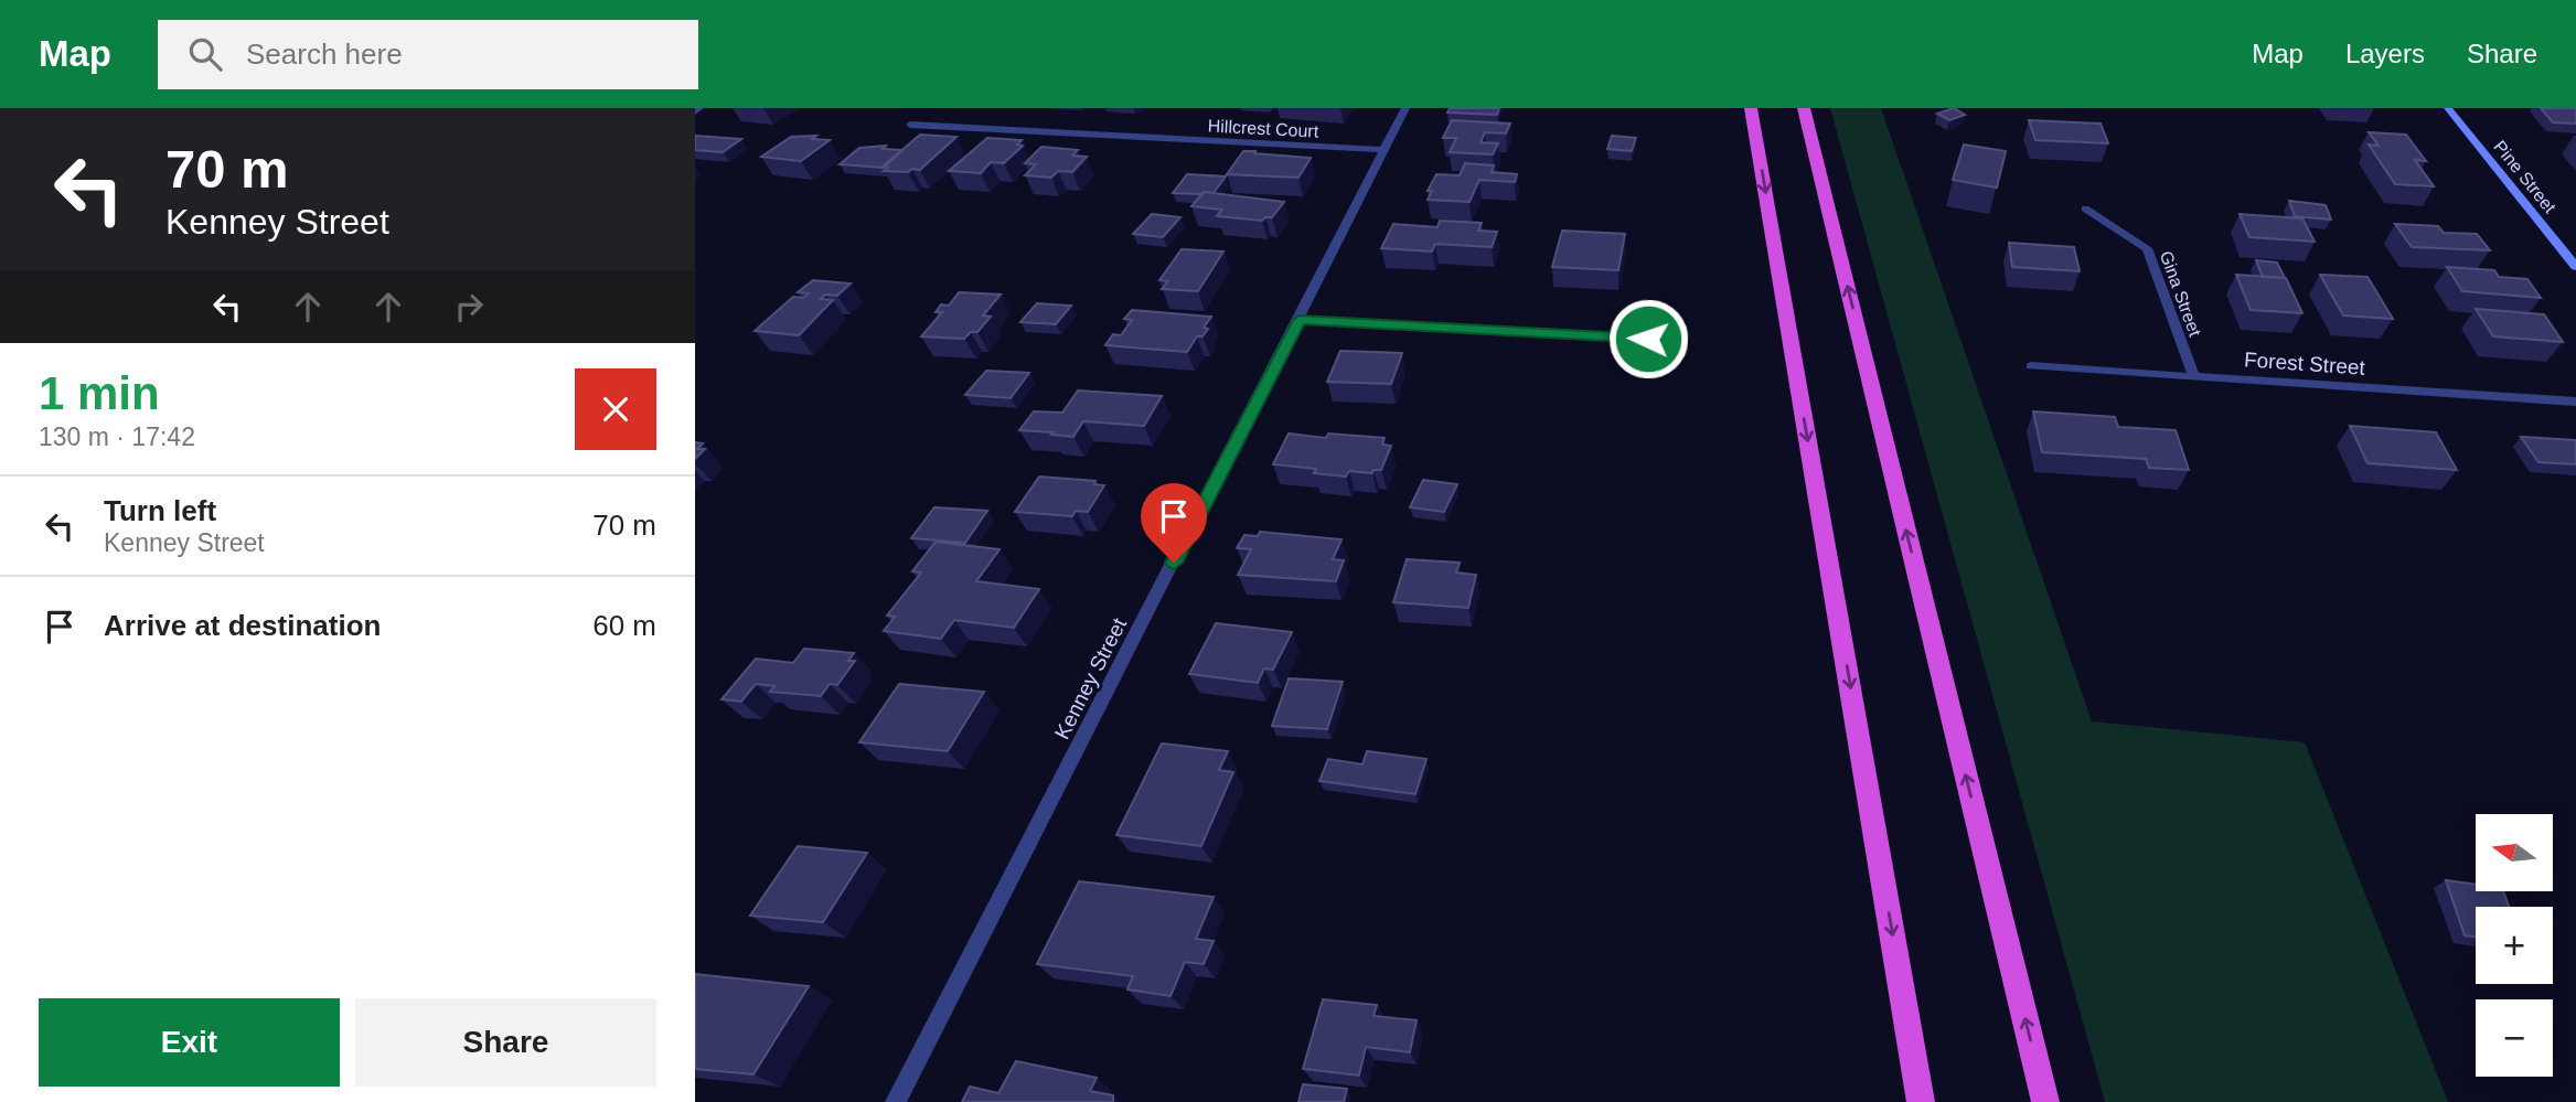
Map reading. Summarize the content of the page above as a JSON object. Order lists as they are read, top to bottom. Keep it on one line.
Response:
{"streets":{"main road":["Pine Street"],"street":["Hillcrest Court","Gina Street","Forest Street","Kenney Street"]},"crossings":[["Hillcrest Court","Kenney Street"],["Gina Street","Forest Street"]],"north":"left","page":{"header":"Map","search":"Search here","nav":["Map","Layers","Share"],"turn":["70 m","Kenney Street"],"heading":["1 min","130 m · 17:42"],"list":[{"name":"Turn left","note":"Kenney Street","value":"70 m"},{"name":"Arrive at destination","value":"60 m"}],"map_buttons":["+","−"],"buttons":["Exit","Share"]}}
